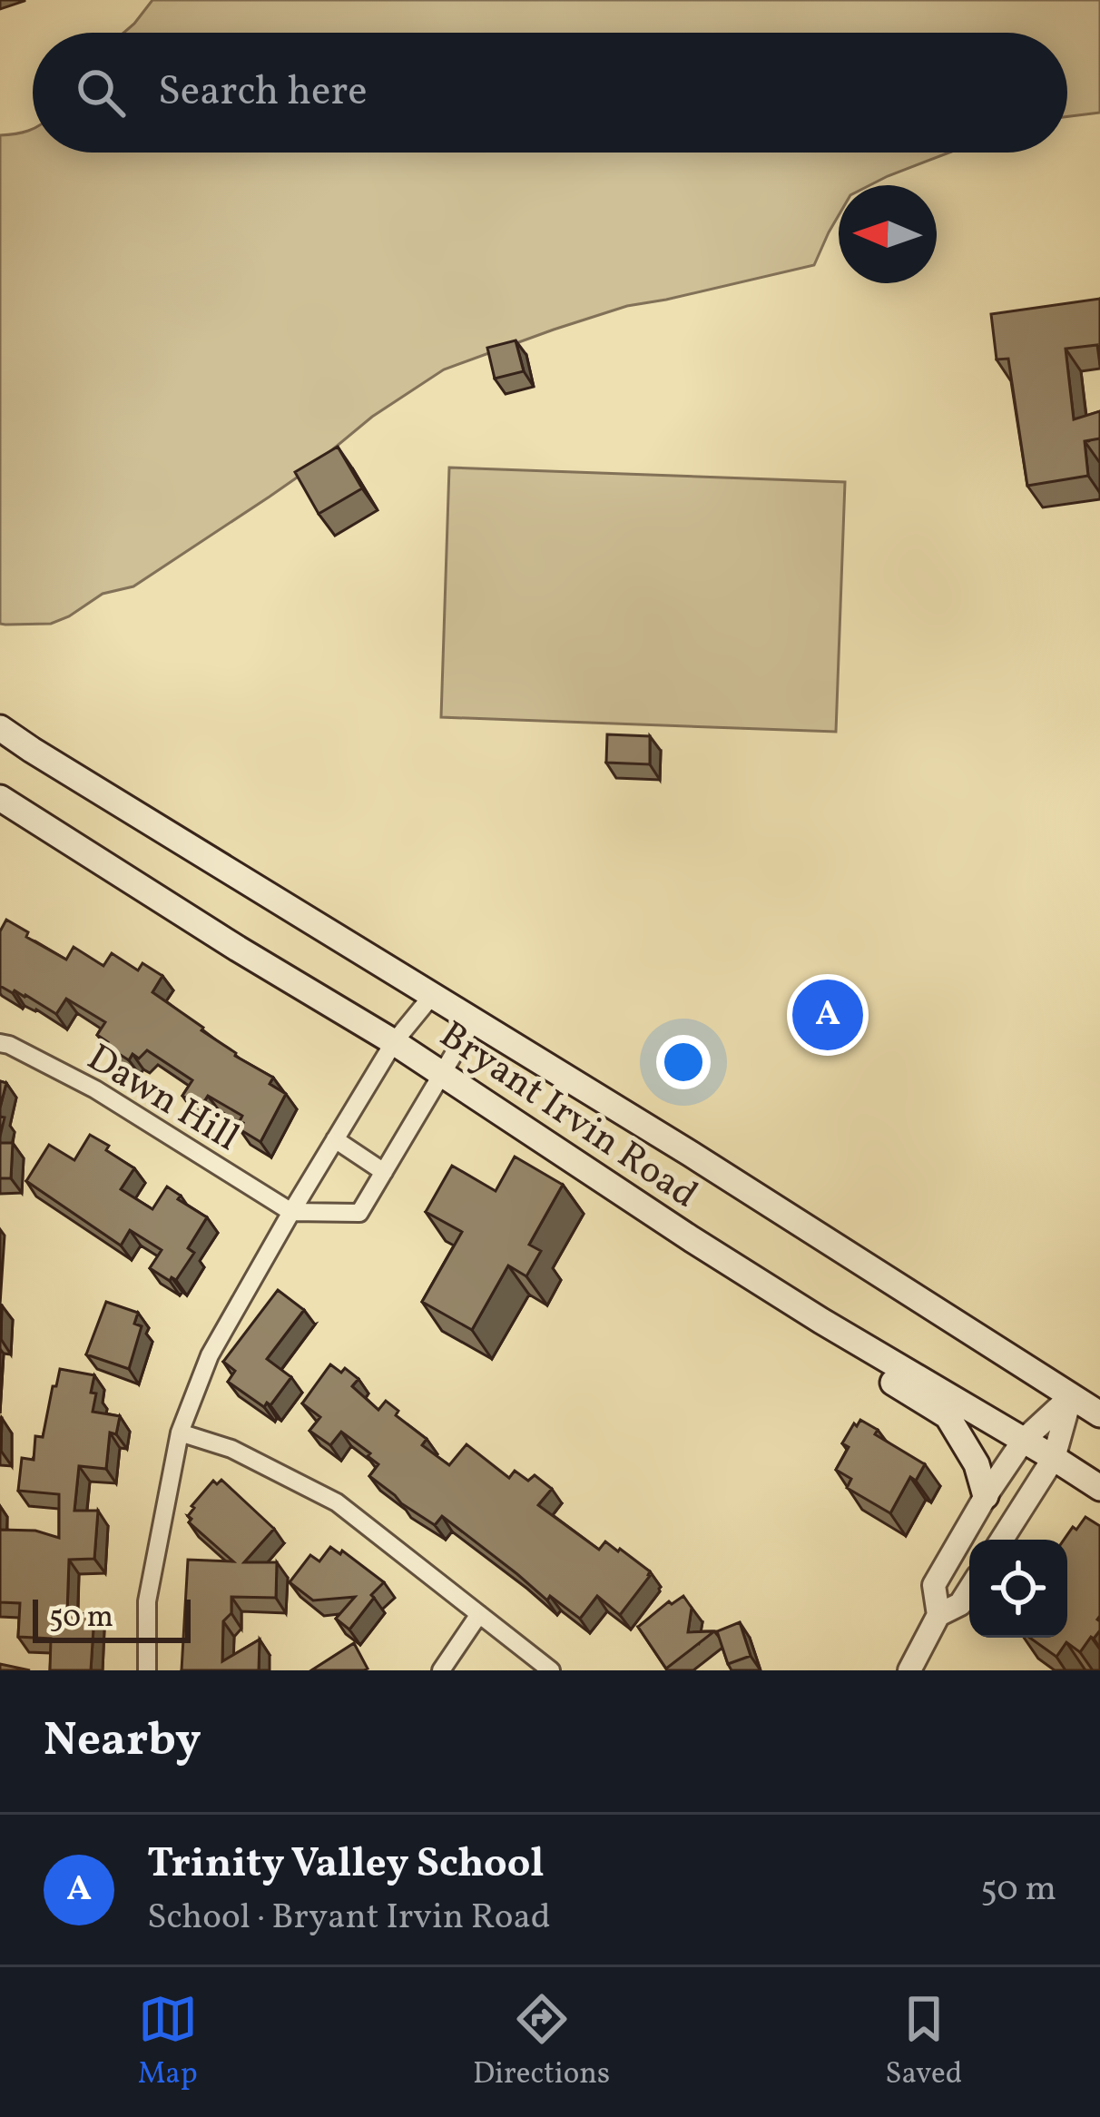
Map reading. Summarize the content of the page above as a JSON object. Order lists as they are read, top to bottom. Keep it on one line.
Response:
{"streets":{"main road":["Bryant Irvin Road"],"street":["Dawn Hill"]},"scale_bar":"50 m","north":"left","page":{"search":"Search here","pins":"A","scale":"50 m","heading":"Nearby","list":[{"mark":"A","name":"Trinity Valley School","note":"School · Bryant Irvin Road","value":"50 m"}],"nav":["Map","Directions","Saved"]}}
